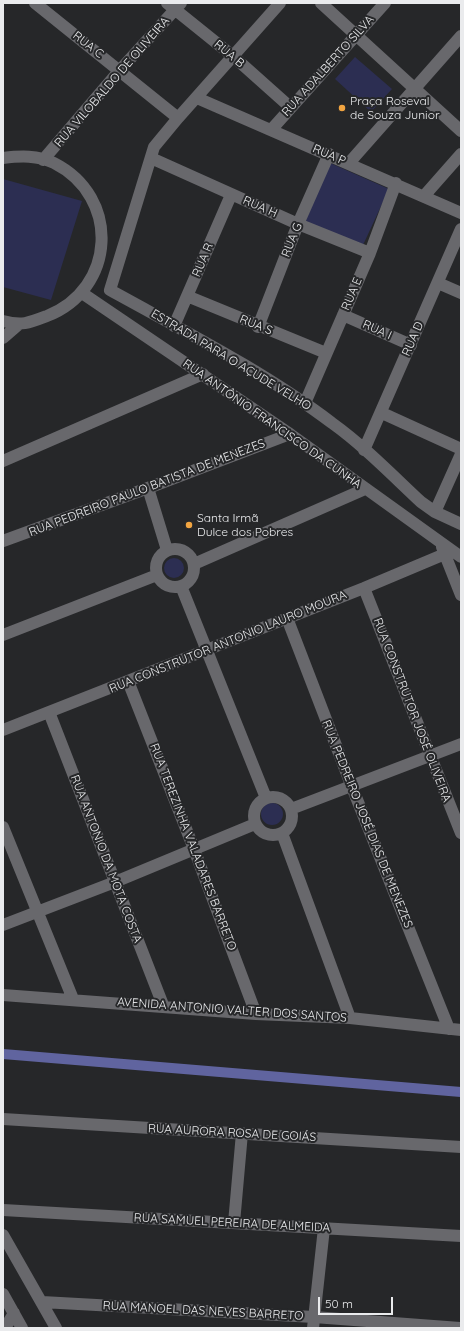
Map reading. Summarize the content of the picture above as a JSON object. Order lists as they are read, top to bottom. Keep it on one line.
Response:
{"streets":{"street":["RUA C","RUA B","RUA ADALBERTO SILVA","RUA VILOBALDO DE OLIVEIRA","RUA P","RUA H","RUA G","RUA R","RUA E","RUA S","RUA I","RUA D","ESTRADA PARA O AÇUDE VELHO","RUA ANTÔNIO FRANCISCO DA CUNHA","RUA PEDREIRO PAULO BATISTA DE MENEZES","RUA CONSTRUTOR ANTONIO LAURO MOURA","RUA CONSTRUTOR JOSÉ OLIVEIRA","RUA PEDREIRO JOSÉ DIAS DE MENEZES","RUA TEREZINHA VALADARES BARRETO","RUA ANTONIO DA MOTA COSTA","AVENIDA ANTONIO VALTER DOS SANTOS","RUA AURORA ROSA DE GOIÁS","RUA SAMUEL PEREIRA DE ALMEIDA","RUA MANOEL DAS NEVES BARRETO"]},"crossings":[["RUA C","RUA VILOBALDO DE OLIVEIRA"],["RUA B","RUA ADALBERTO SILVA"],["RUA B","RUA VILOBALDO DE OLIVEIRA"],["RUA ADALBERTO SILVA","RUA P"],["RUA P","RUA G"],["RUA P","RUA E"],["RUA H","RUA G"],["RUA H","RUA R"],["RUA H","RUA E"],["RUA H","ESTRADA PARA O AÇUDE VELHO"],["RUA G","RUA S"],["RUA R","RUA S"],["RUA R","ESTRADA PARA O AÇUDE VELHO"],["RUA E","RUA S"],["RUA E","RUA I"],["RUA E","ESTRADA PARA O AÇUDE VELHO"],["RUA I","RUA D"],["RUA D","ESTRADA PARA O AÇUDE VELHO"],["RUA ANTÔNIO FRANCISCO DA CUNHA","RUA PEDREIRO PAULO BATISTA DE MENEZES"],["RUA ANTÔNIO FRANCISCO DA CUNHA","RUA CONSTRUTOR ANTONIO LAURO MOURA"],["RUA CONSTRUTOR ANTONIO LAURO MOURA","RUA CONSTRUTOR JOSÉ OLIVEIRA"],["RUA CONSTRUTOR ANTONIO LAURO MOURA","RUA PEDREIRO JOSÉ DIAS DE MENEZES"],["RUA CONSTRUTOR ANTONIO LAURO MOURA","RUA TEREZINHA VALADARES BARRETO"],["RUA CONSTRUTOR ANTONIO LAURO MOURA","RUA ANTONIO DA MOTA COSTA"],["RUA PEDREIRO JOSÉ DIAS DE MENEZES","AVENIDA ANTONIO VALTER DOS SANTOS"],["RUA TEREZINHA VALADARES BARRETO","AVENIDA ANTONIO VALTER DOS SANTOS"],["RUA ANTONIO DA MOTA COSTA","AVENIDA ANTONIO VALTER DOS SANTOS"]],"places":["Praça Roseval de Souza Junior","Santa Irmã Dulce dos Pobres"],"scale_bar":"50 m"}
